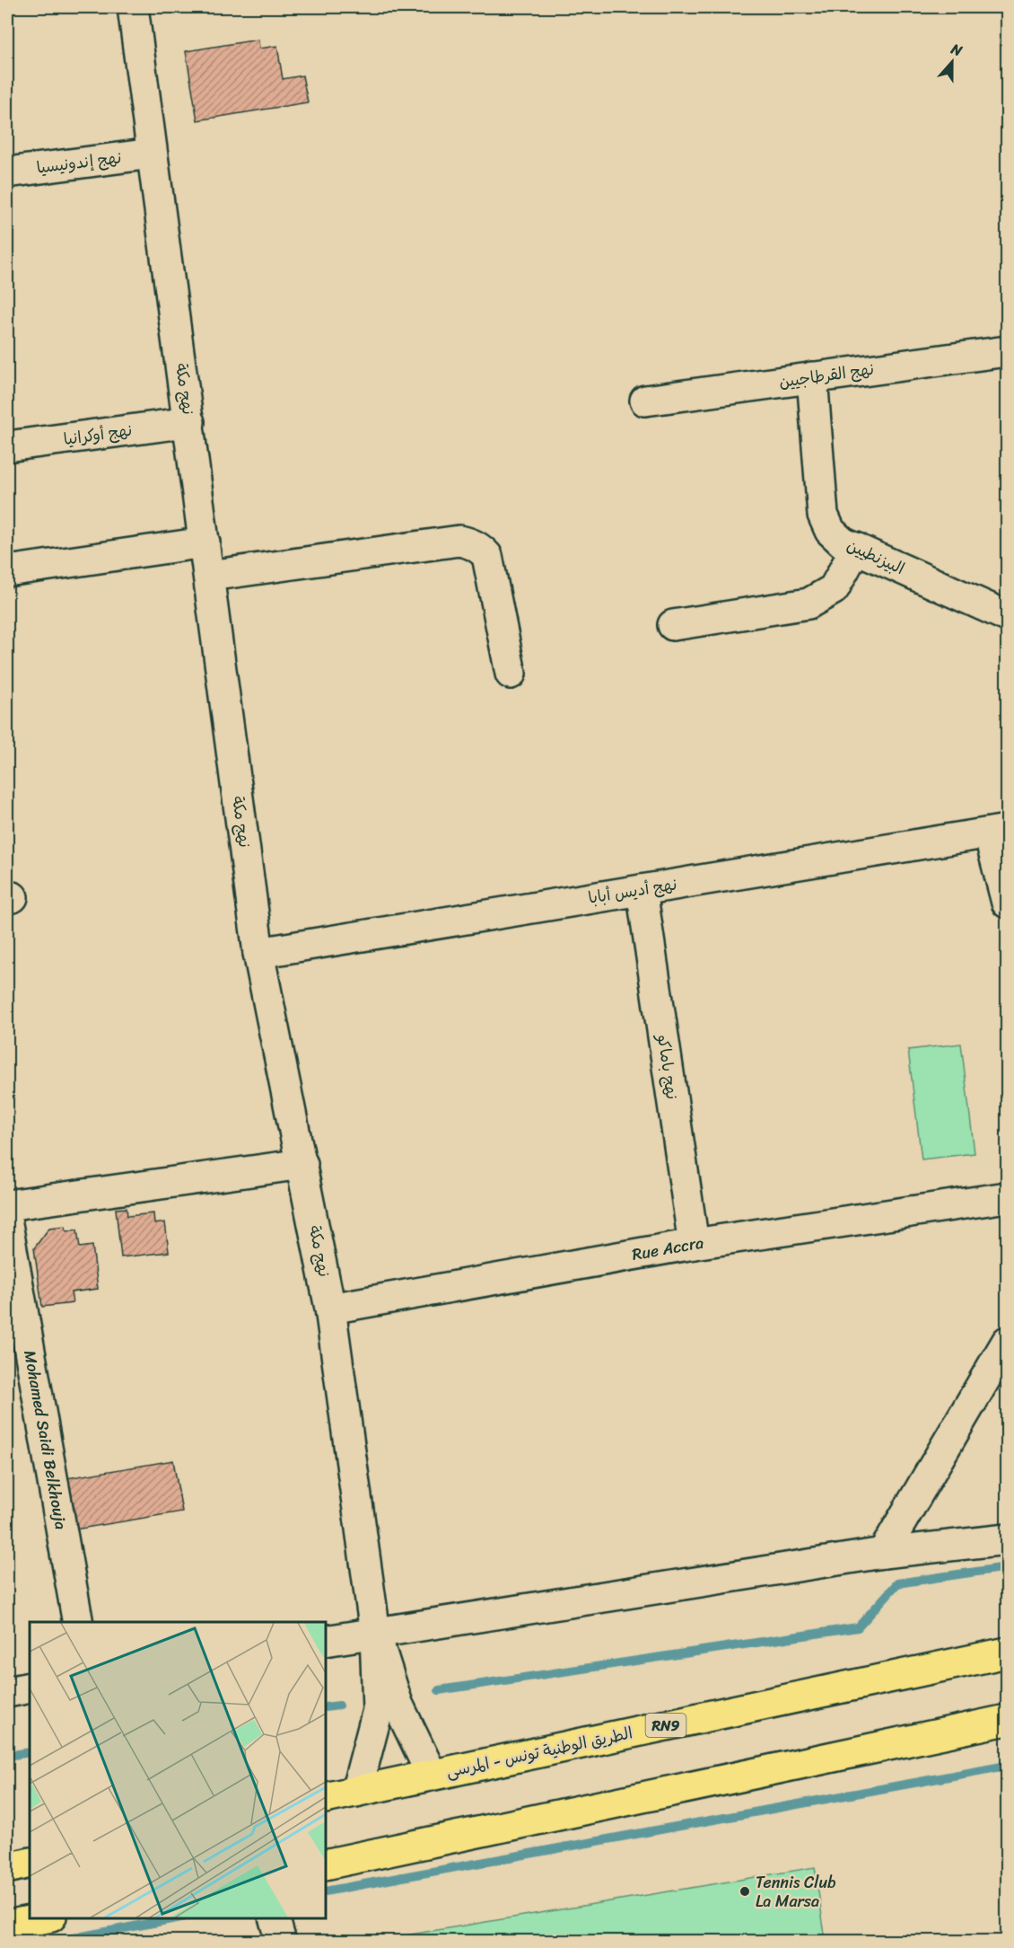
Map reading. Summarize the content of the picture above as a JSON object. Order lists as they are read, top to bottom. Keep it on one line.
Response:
{"streets":{"highway":["RN9","الطريق الوطنية تونس - المرسى"],"street":["نهج إندونيسيا","نهج القرطاجيين","نهج مكة","نهج أوكرانيا","البيزنطيين","نهج أديس أبابا","نهج باماكو","Rue Accra","Mohamed Saidi Belkhouja"]},"crossings":[["نهج إندونيسيا","نهج مكة"],["نهج القرطاجيين","البيزنطيين"],["نهج مكة","نهج أوكرانيا"],["نهج مكة","نهج أديس أبابا"],["نهج مكة","Rue Accra"],["نهج أديس أبابا","نهج باماكو"],["نهج باماكو","Rue Accra"]],"places":["Tennis Club La Marsa"],"north":"top"}
